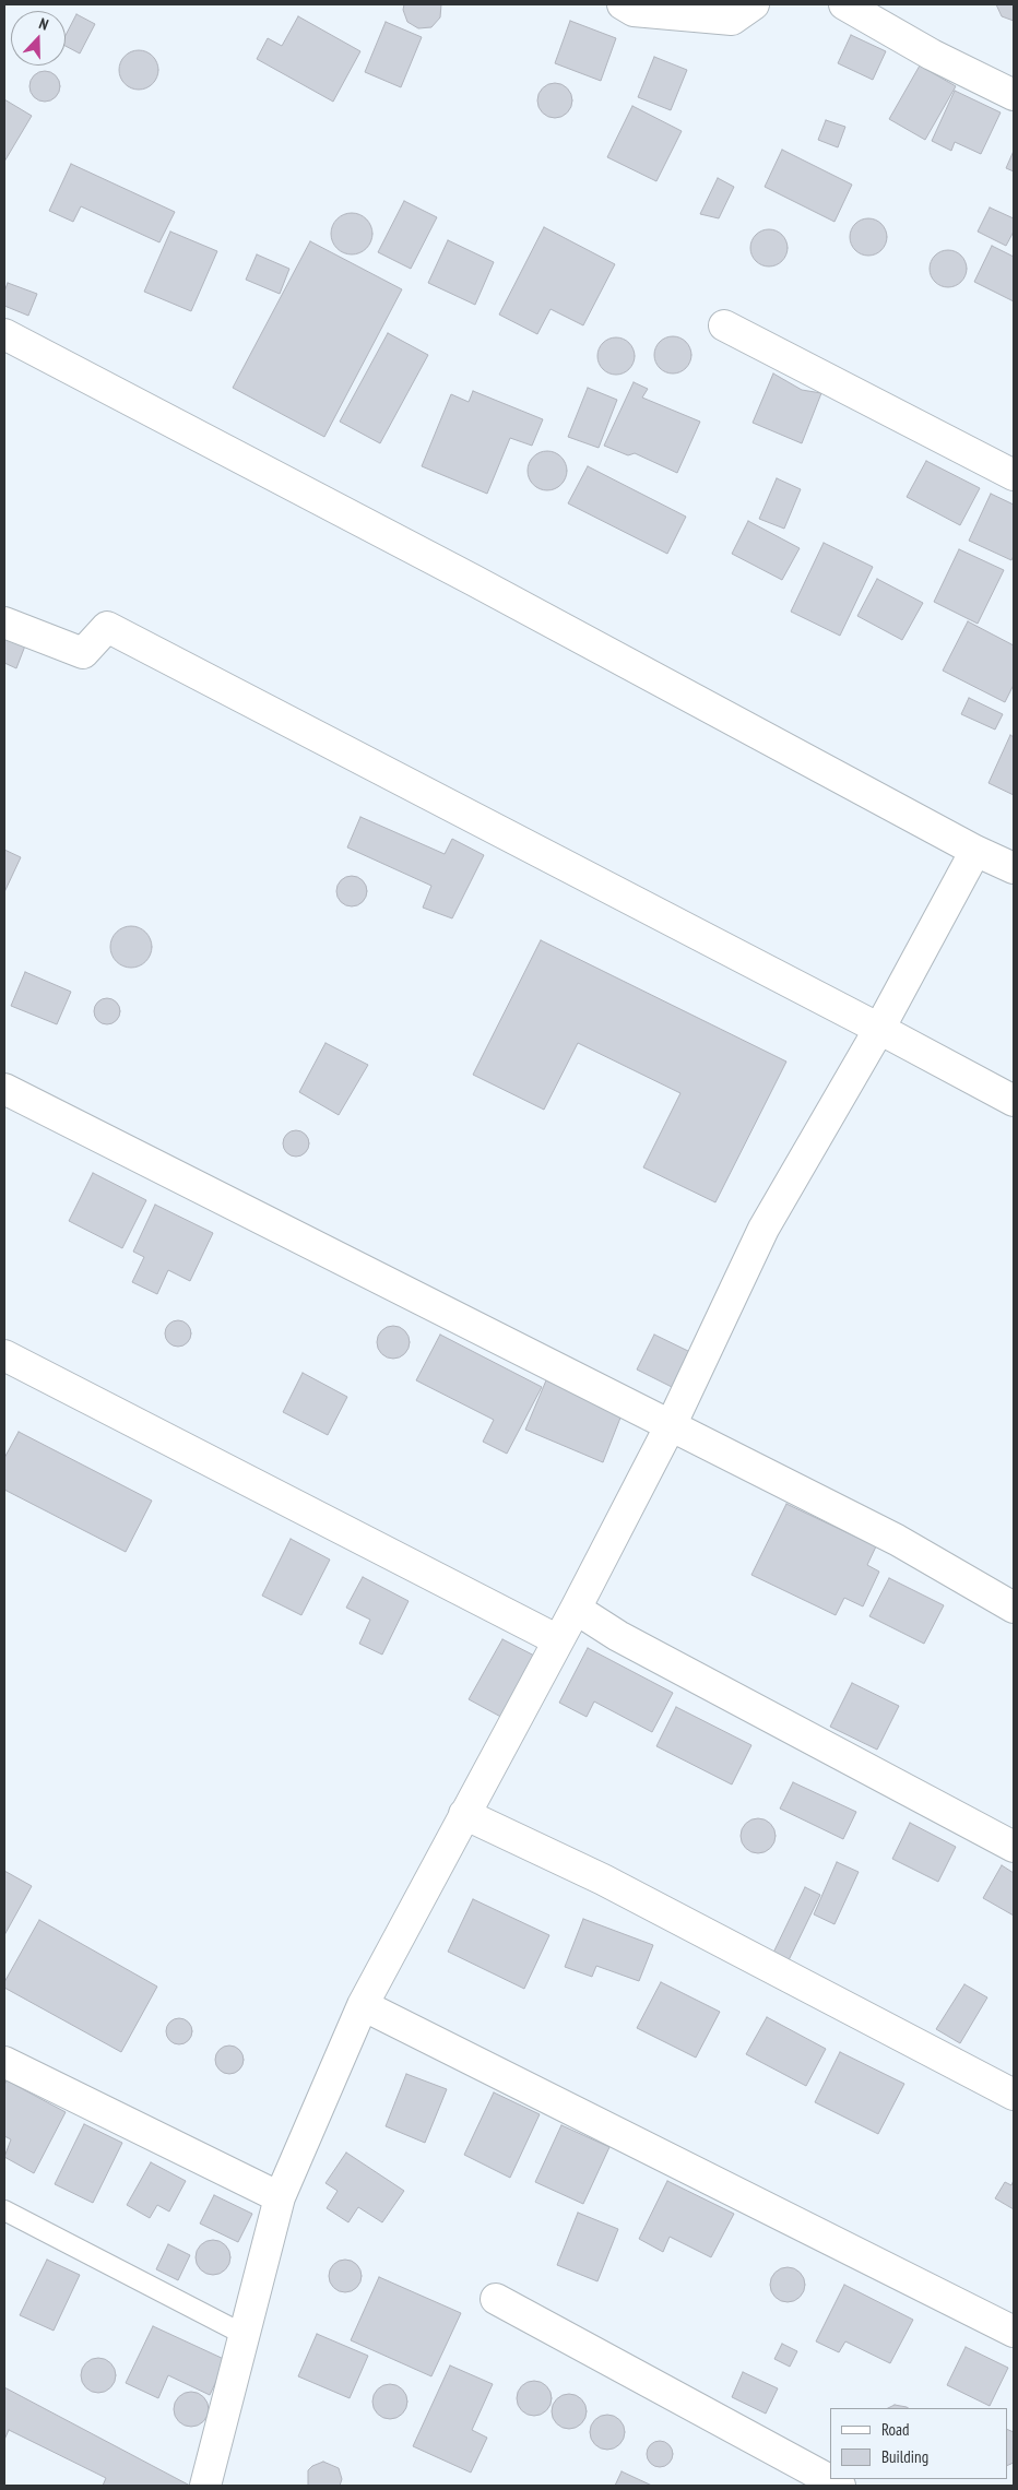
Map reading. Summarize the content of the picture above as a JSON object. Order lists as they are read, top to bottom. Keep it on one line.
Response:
{"legend":["Road","Building"],"north":"top"}
